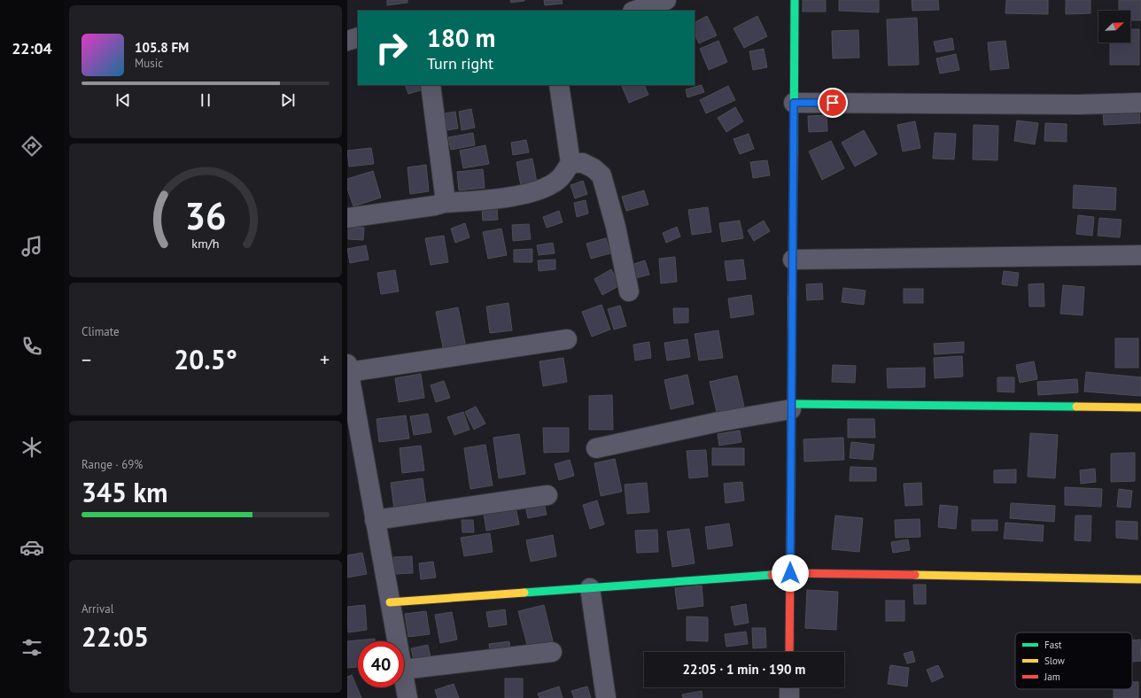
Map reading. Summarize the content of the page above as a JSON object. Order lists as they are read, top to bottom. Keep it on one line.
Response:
{"legend":["Fast","Slow","Jam"],"north":"top right","page":{"tabs":"22:04","turn":["180 m","Turn right"],"song":["105.8 FM","Music"],"tile":["Climate",["Range · 69%","345 km"],["Arrival","22:05"]],"heat":["−","20.5°","+"],"limit":"40","trip":"22:05 · 1 min · 190 m","gauge":["36","km/h"]}}
